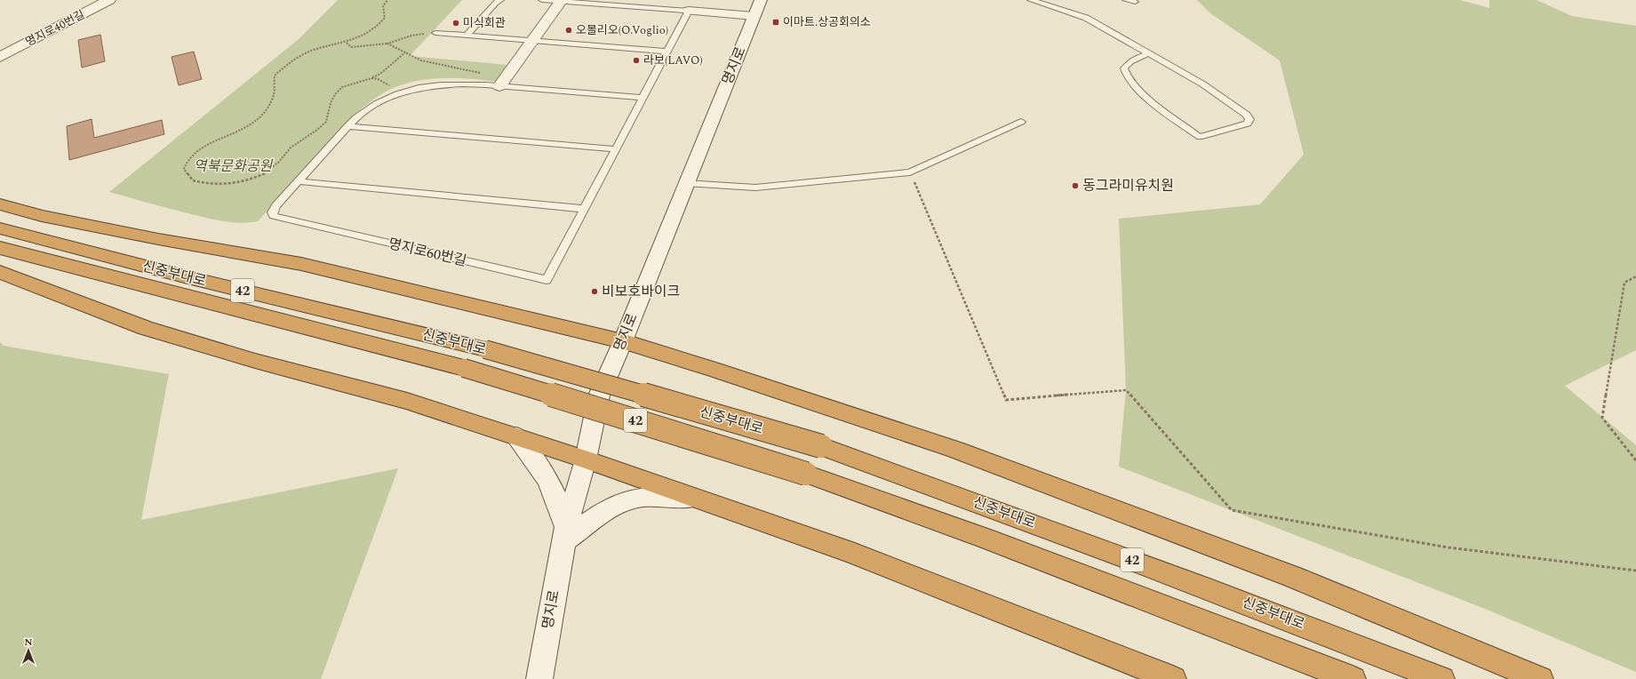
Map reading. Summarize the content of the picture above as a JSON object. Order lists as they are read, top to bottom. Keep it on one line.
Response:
{"streets":{"highway":["신중부대로","42"],"main road":["명지로40번길","명지로"],"lane":["명지로60번길"]},"parks":["역북문화공원"],"places":{"transit":["이마트.상공회의소"],"other":["미식회관","오볼리오(O.Voglio)","라보(LAVO)","동그라미유치원","비보호바이크"]},"north":"top"}
